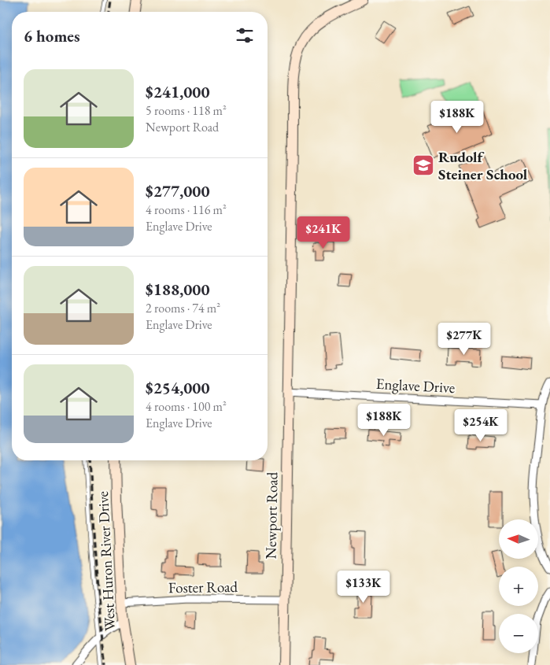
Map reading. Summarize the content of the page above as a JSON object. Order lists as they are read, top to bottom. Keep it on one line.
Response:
{"streets":{"street":["Englave Drive","Newport Road","West Huron River Drive","Foster Road"]},"crossings":[["Englave Drive","Newport Road"],["Newport Road","Foster Road"],["West Huron River Drive","Foster Road"]],"places":{"school or university":["Rudolf Steiner School"]},"north":"left","page":{"heading":"6 homes","list":[{"name":"$241,000","note":"5 rooms · 118 m² · Newport Road"},{"name":"$277,000","note":"4 rooms · 116 m² · Englave Drive"},{"name":"$188,000","note":"2 rooms · 74 m² · Englave Drive"},{"name":"$254,000","note":"4 rooms · 100 m² · Englave Drive"}],"price":["$188K","$241K","$277K","$188K","$254K","$133K"],"map_buttons":["+","−"]}}
